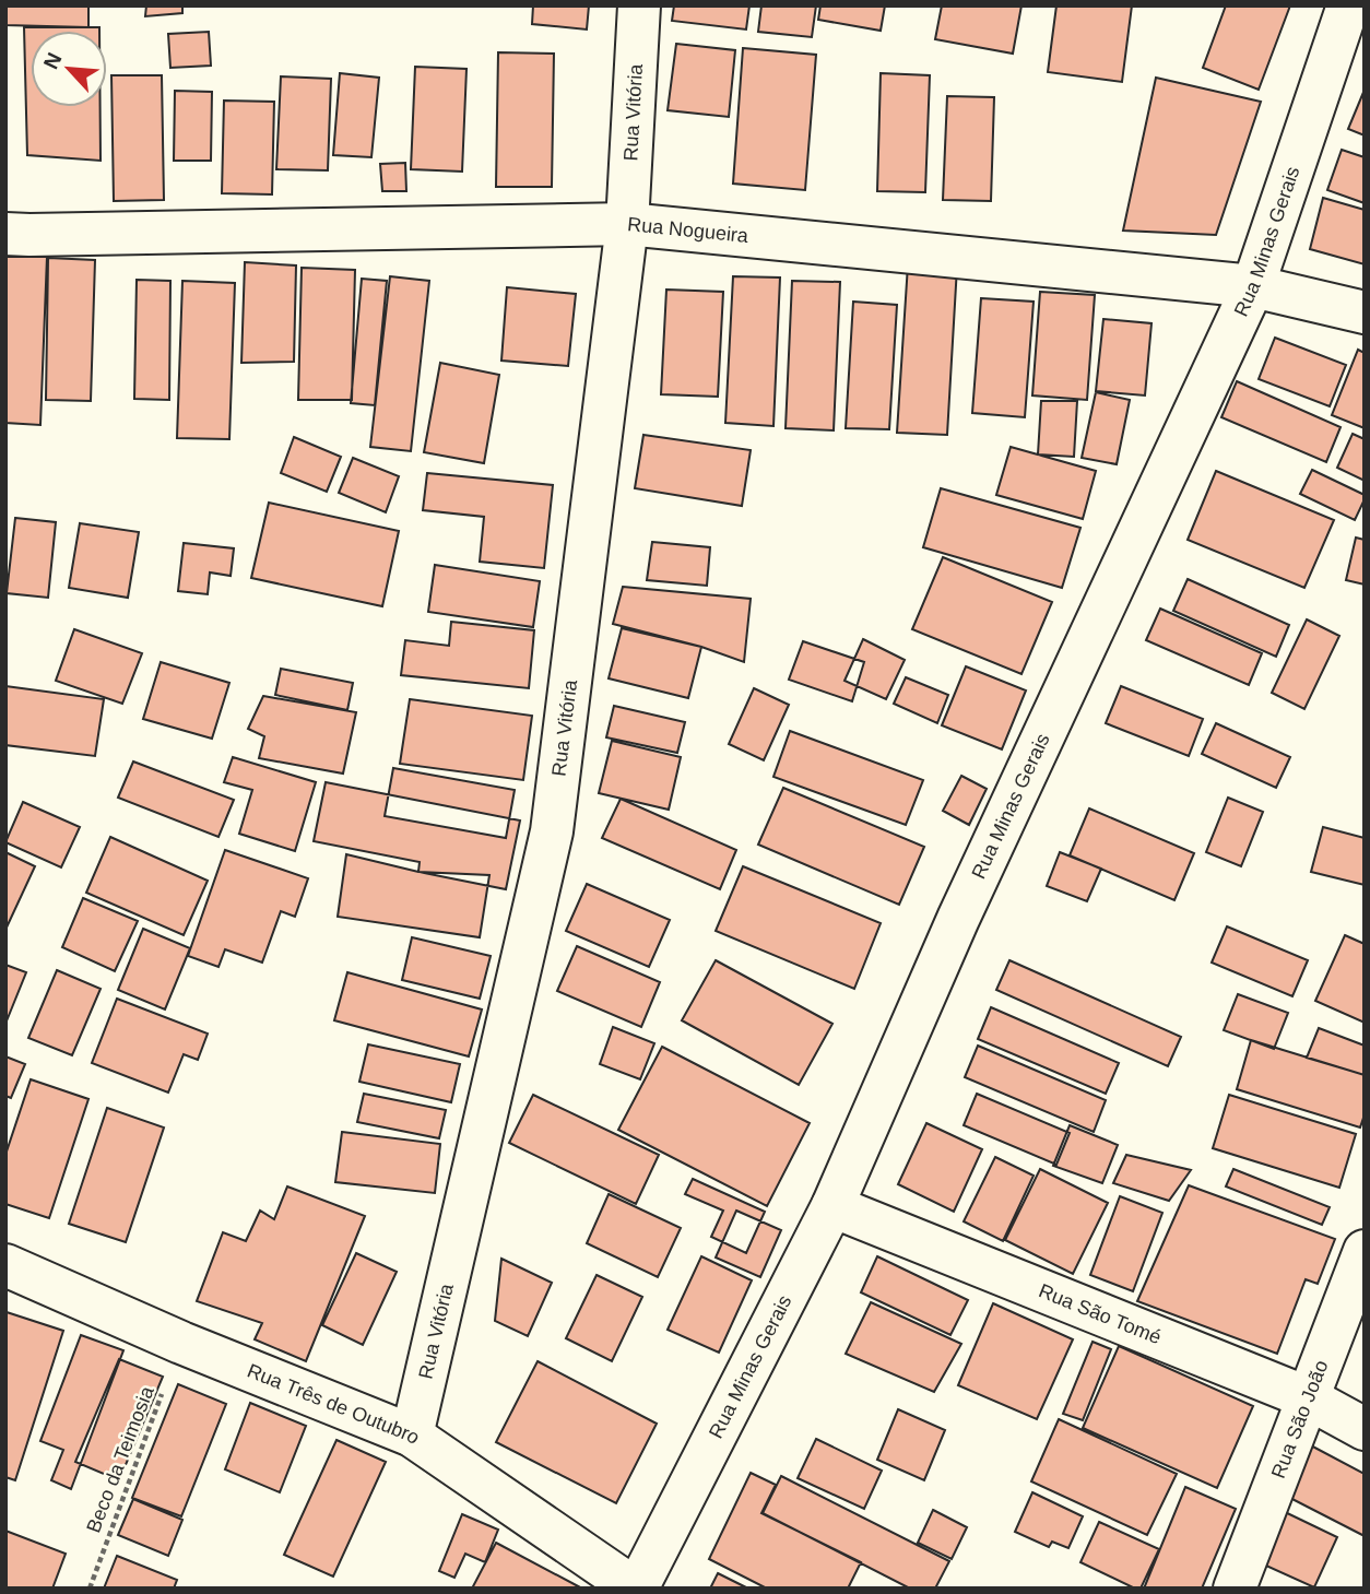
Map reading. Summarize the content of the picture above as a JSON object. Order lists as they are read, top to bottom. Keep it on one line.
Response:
{"streets":{"street":["Rua Vitória","Rua Nogueira","Rua Minas Gerais","Rua São Tomé","Rua Três de Outubro","Rua São João"],"path":["Beco da Teimosia"]},"crossings":[["Rua Vitória","Rua Nogueira"],["Rua Vitória","Rua Três de Outubro"],["Rua Nogueira","Rua Minas Gerais"],["Rua Minas Gerais","Rua São Tomé"],["Rua Minas Gerais","Rua Três de Outubro"],["Rua São Tomé","Rua São João"],["Rua Três de Outubro","Beco da Teimosia"]],"north":"top left"}
